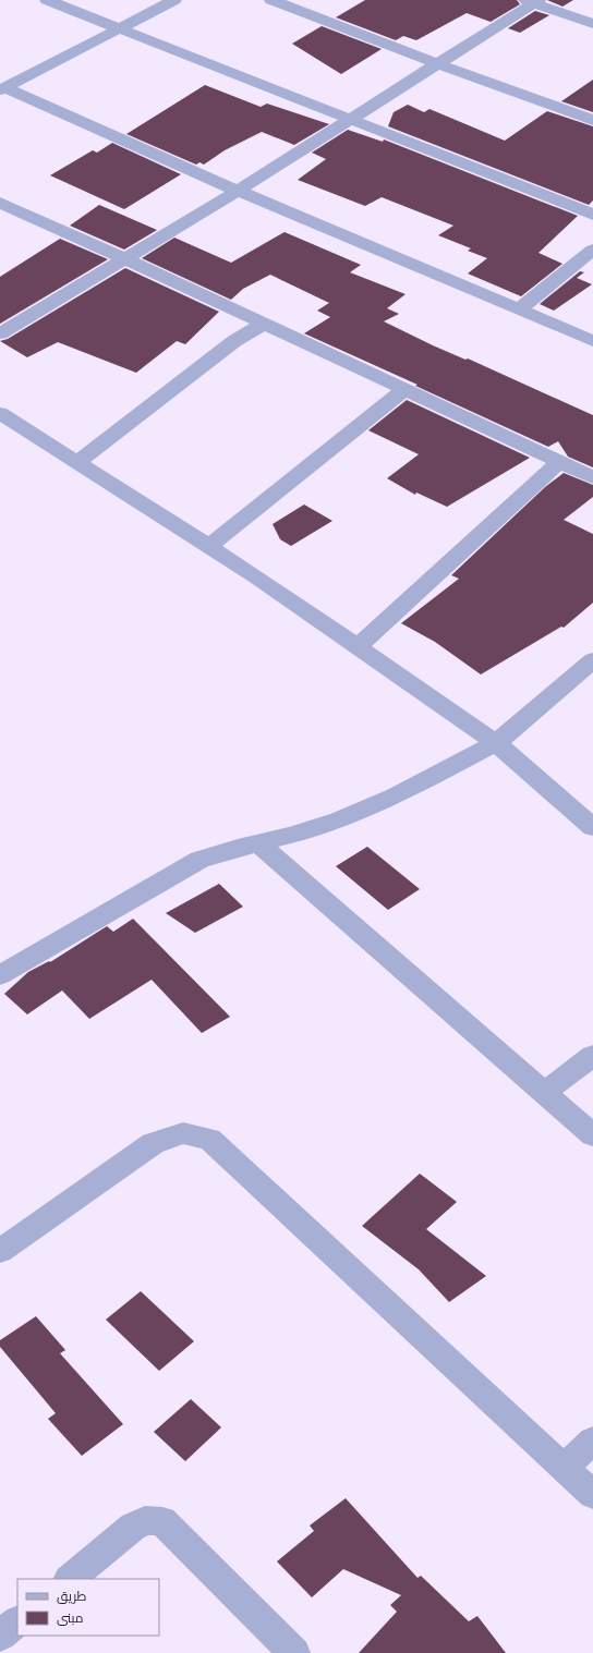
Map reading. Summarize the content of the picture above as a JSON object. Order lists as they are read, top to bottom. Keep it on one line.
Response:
{"legend":["طريق","مبنى"]}
